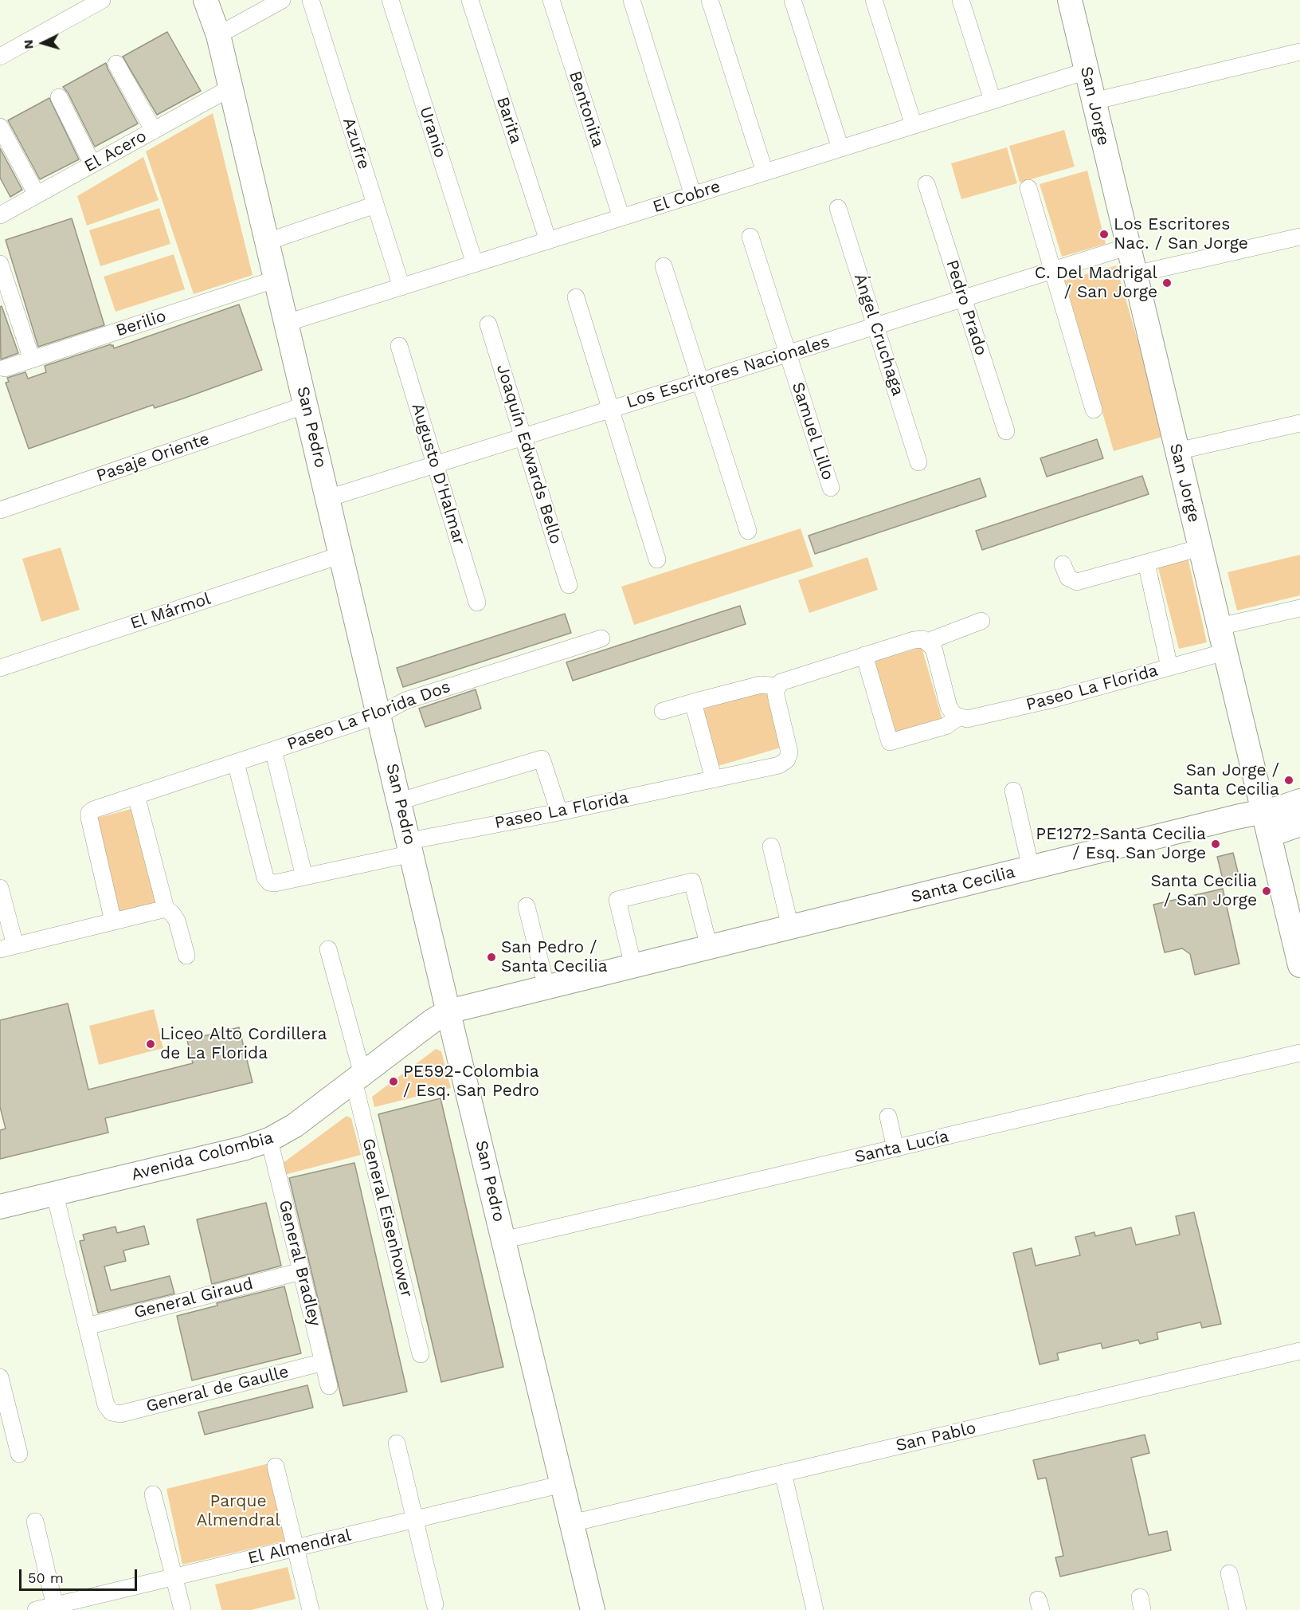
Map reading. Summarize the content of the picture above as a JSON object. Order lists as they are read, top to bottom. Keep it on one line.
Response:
{"streets":{"street":["San Jorge","Bentonita","Barita","Uranio","Azufre","El Acero","El Cobre","Pedro Prado","Berilio","Ángel Cruchaga","Los Escritores Nacionales","San Pedro","Samuel Lillo","Joaquín Edwards Bello","Pasaje Oriente","Augusto D'Halmar","El Mármol","Paseo La Florida","Paseo La Florida Dos","Santa Cecilia","Santa Lucía","Avenida Colombia","General Eisenhower","General Bradley","General Giraud","General de Gaulle","San Pablo","El Almendral"]},"crossings":[["San Jorge","El Cobre"],["San Jorge","Los Escritores Nacionales"],["San Jorge","Paseo La Florida"],["San Jorge","Santa Cecilia"],["Bentonita","El Cobre"],["Barita","El Cobre"],["Uranio","El Cobre"],["Azufre","El Cobre"],["El Acero","San Pedro"],["El Cobre","San Pedro"],["Pedro Prado","Los Escritores Nacionales"],["Berilio","San Pedro"],["Ángel Cruchaga","Los Escritores Nacionales"],["Los Escritores Nacionales","San Pedro"],["Los Escritores Nacionales","Samuel Lillo"],["Los Escritores Nacionales","Joaquín Edwards Bello"],["Los Escritores Nacionales","Augusto D'Halmar"],["San Pedro","Pasaje Oriente"],["San Pedro","El Mármol"],["San Pedro","Paseo La Florida"],["San Pedro","Paseo La Florida Dos"],["San Pedro","Santa Cecilia"],["San Pedro","Santa Lucía"],["San Pedro","Avenida Colombia"],["San Pedro","San Pablo"],["San Pedro","El Almendral"],["Paseo La Florida","Paseo La Florida Dos"],["Santa Cecilia","Avenida Colombia"],["Avenida Colombia","General Eisenhower"],["Avenida Colombia","General Bradley"],["General Bradley","General Giraud"],["General Bradley","General de Gaulle"],["General Giraud","General de Gaulle"]],"parks":["Parque Almendral"],"places":["Los Escritores Nac. / San Jorge","C. Del Madrigal / San Jorge","San Jorge / Santa Cecilia","PE1272-Santa Cecilia / Esq. San Jorge","Santa Cecilia / San Jorge","San Pedro / Santa Cecilia","Liceo Alto Cordillera de La Florida","PE592-Colombia / Esq. San Pedro"],"scale_bar":"50 m","north":"left"}
